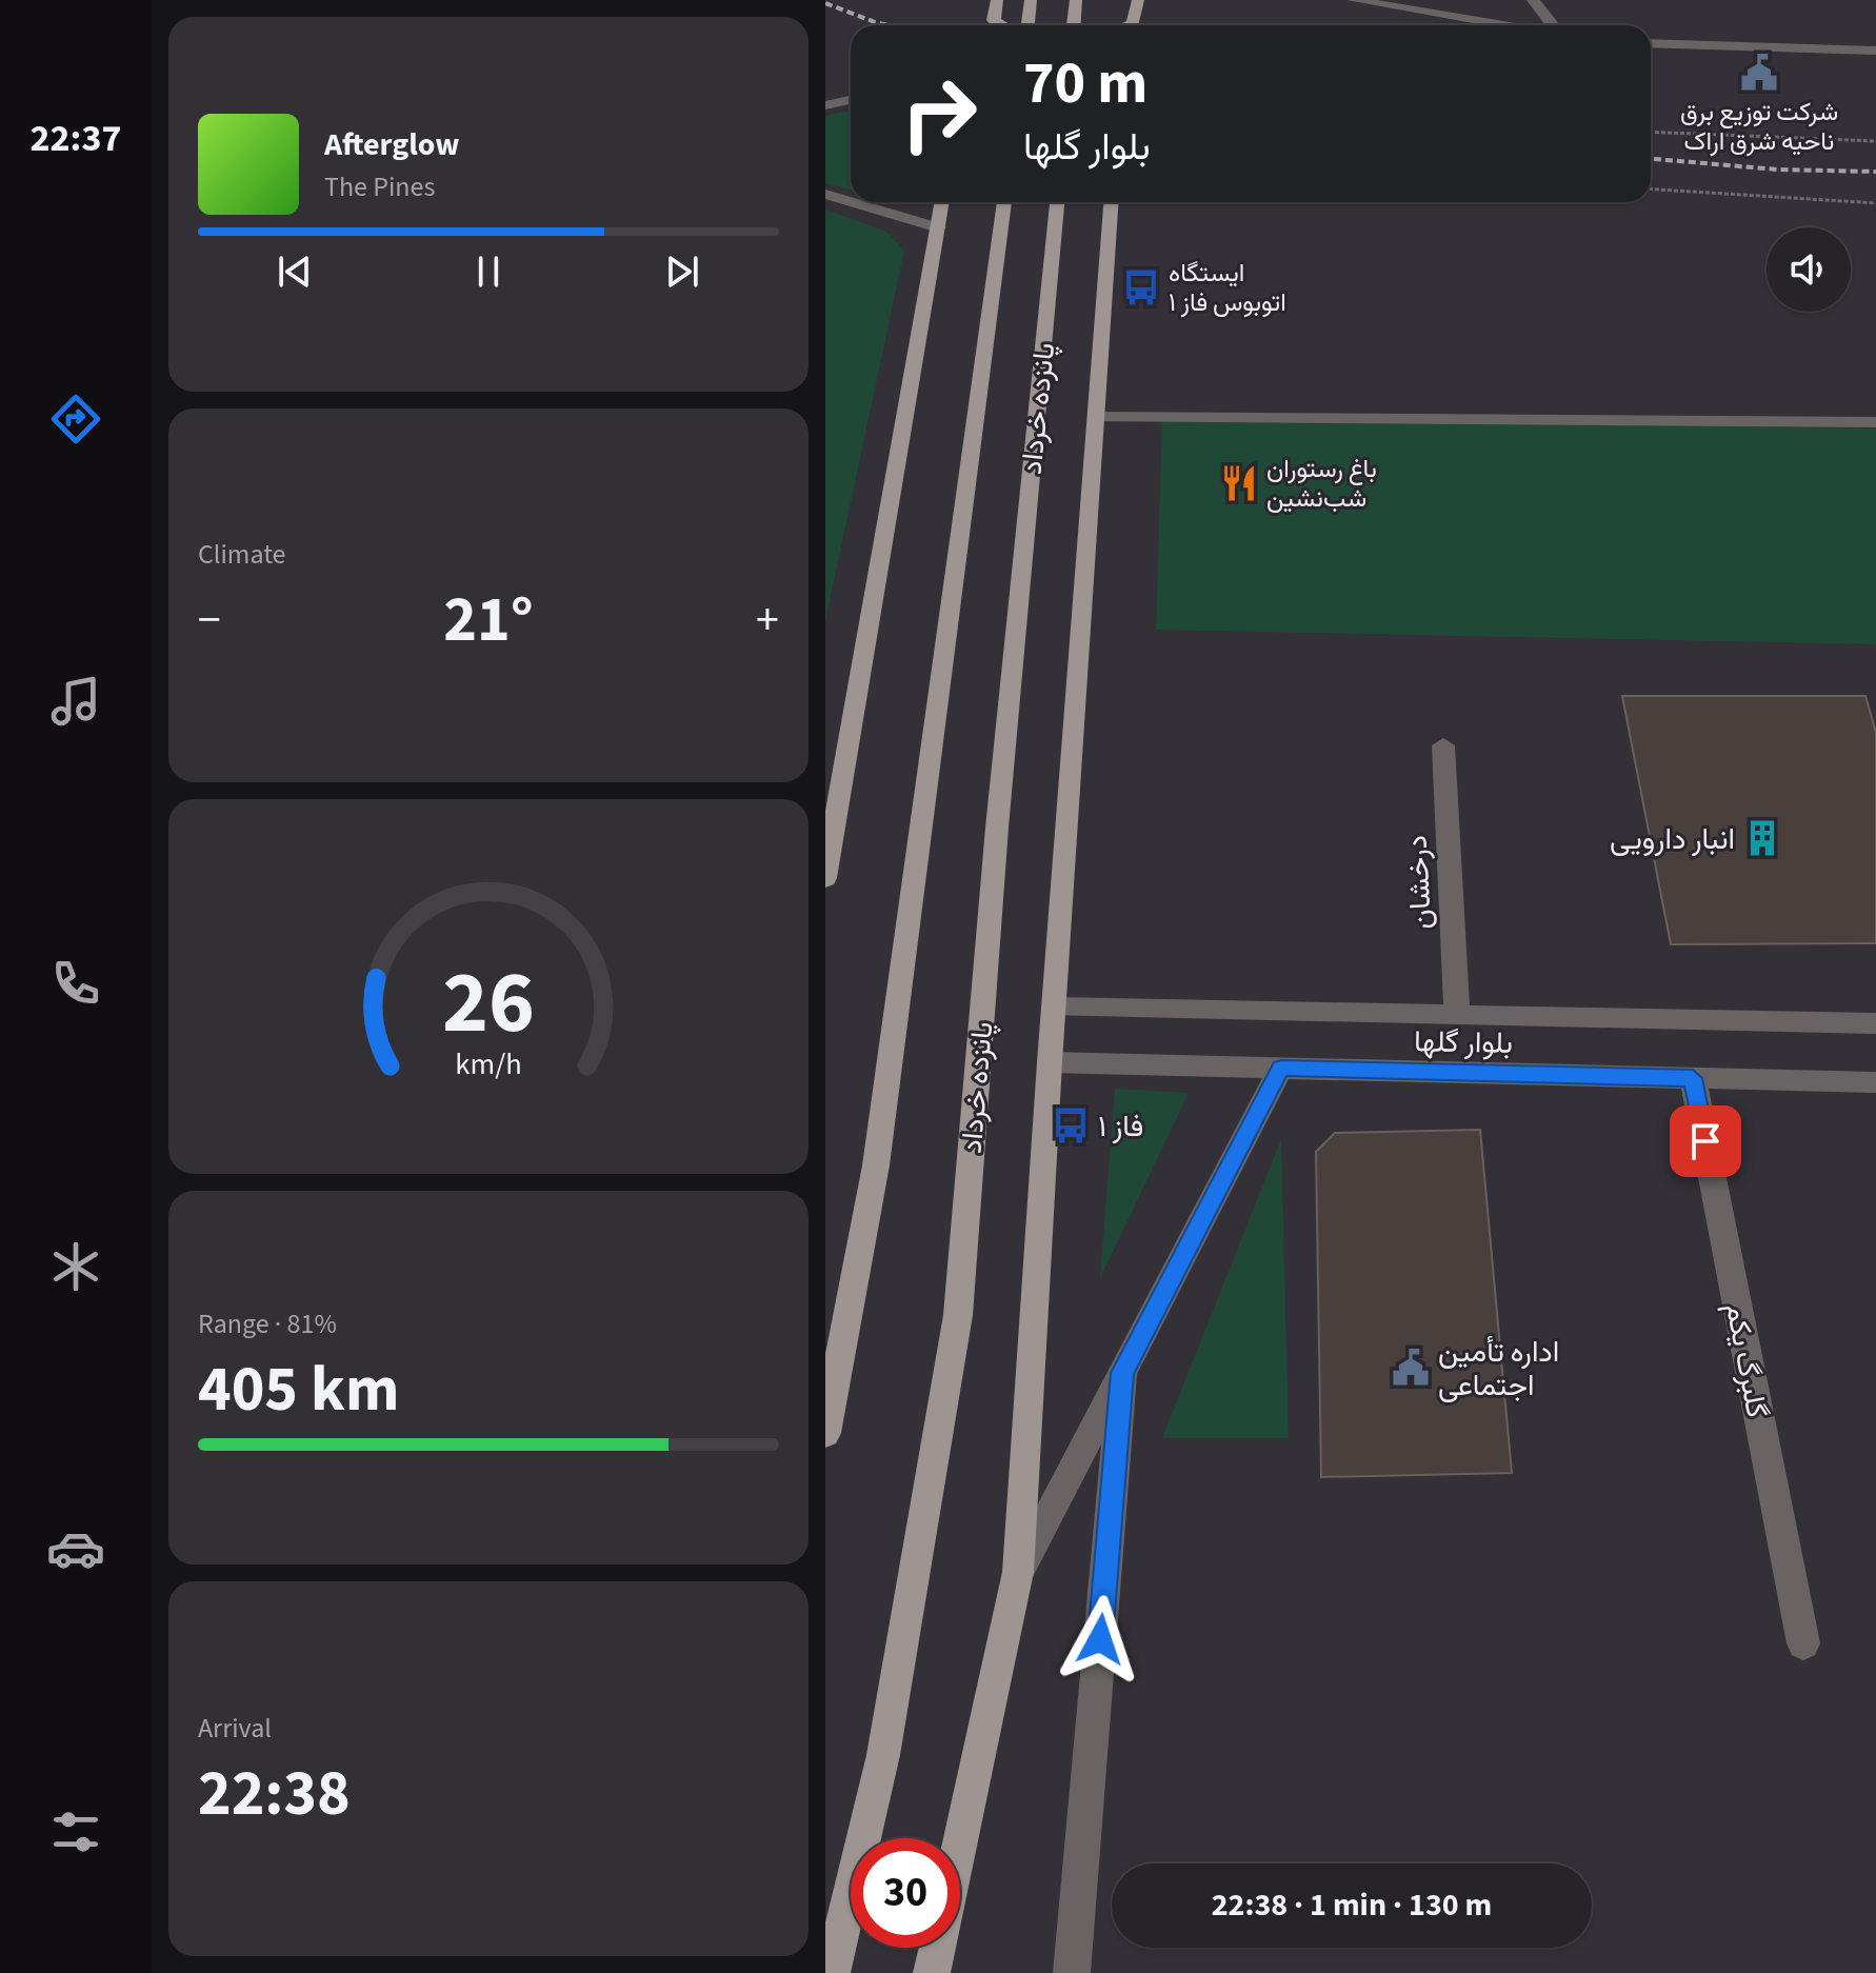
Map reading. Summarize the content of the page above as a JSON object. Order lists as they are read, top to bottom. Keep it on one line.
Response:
{"streets":{"main road":["پانزده خرداد"],"street":["درخشان","بلوار گلها","گلبرگ یکم"]},"crossings":[["پانزده خرداد","بلوار گلها"],["درخشان","بلوار گلها"],["بلوار گلها","گلبرگ یکم"]],"places":{"public building":["شرکت توزیع برق ناحیه شرق اراک","اداره تأمین اجتماعی"],"bus stop":["ایستگاه اتوبوس فاز ۱","فاز ۱"],"restaurant":["باغ رستوران شب‌نشین"],"building":["انبار دارویی"]},"page":{"tabs":"22:37","turn":["70 m","بلوار گلها"],"song":["Afterglow","The Pines"],"tile":["Climate",["Range · 81%","405 km"],["Arrival","22:38"]],"heat":["−","21°","+"],"limit":"30","trip":"22:38 · 1 min · 130 m","gauge":["26","km/h"]}}
